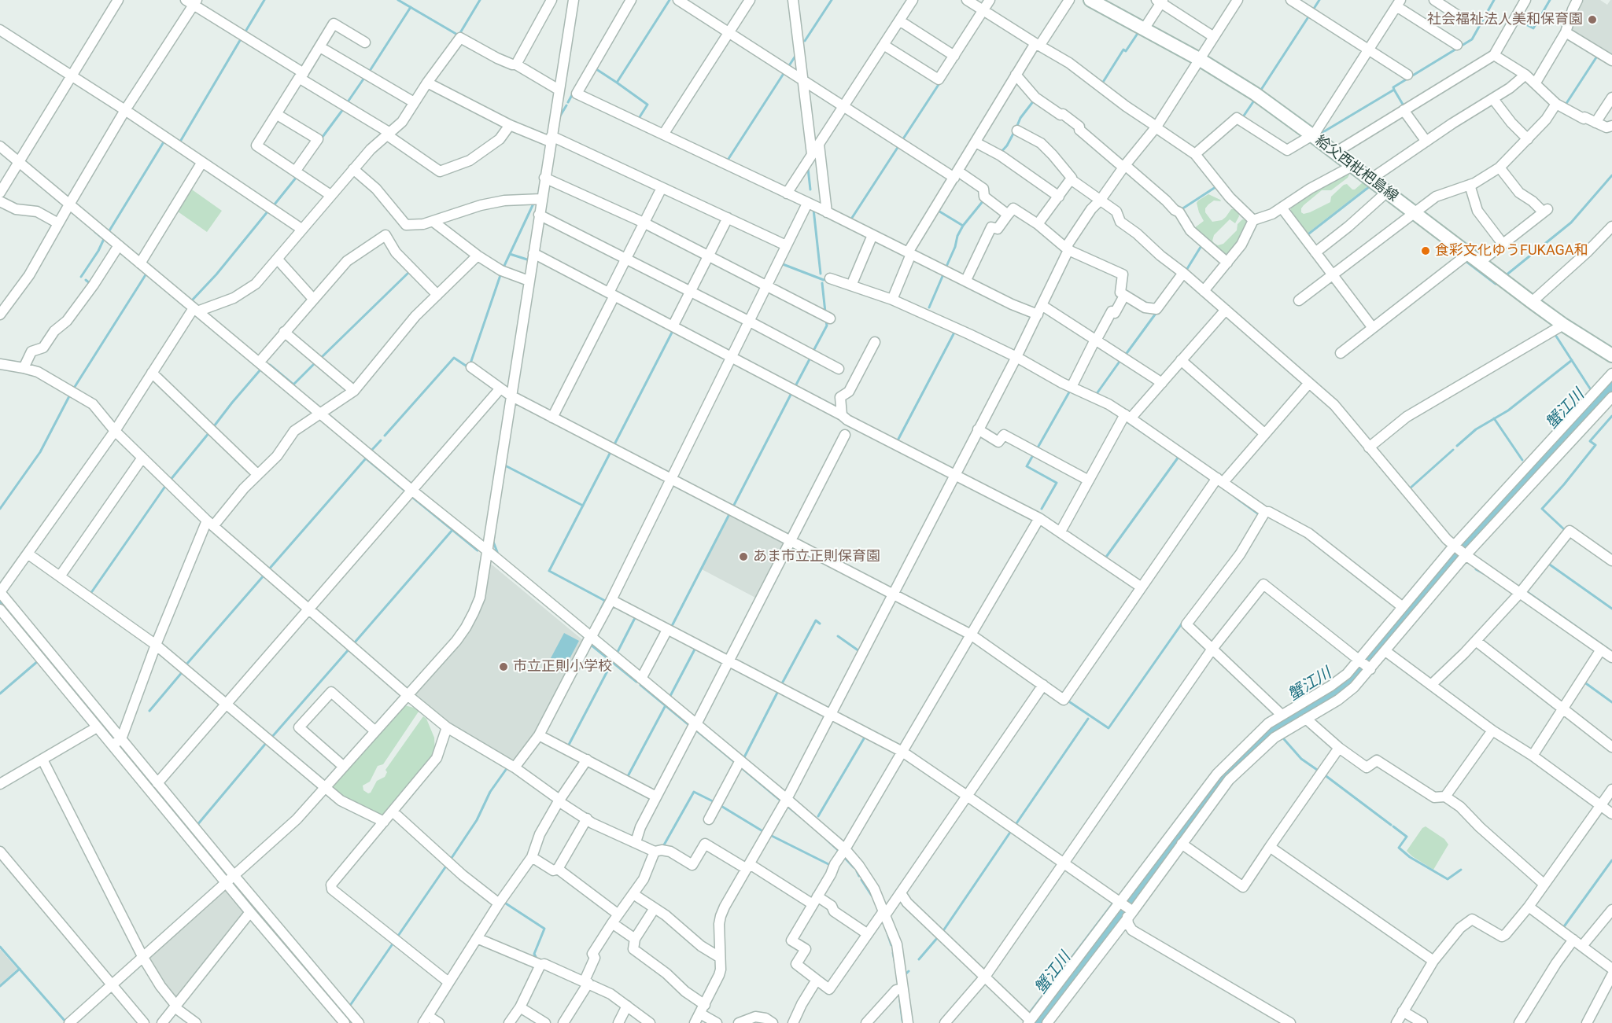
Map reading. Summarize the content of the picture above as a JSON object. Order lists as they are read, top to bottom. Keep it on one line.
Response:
{"streets":{"main road":["給父西枇杷島線"]},"water":["蟹江川"],"places":["社会福祉法人美和保育園","食彩文化ゆうFUKAGA和","あま市立正則保育園","市立正則小学校"]}
